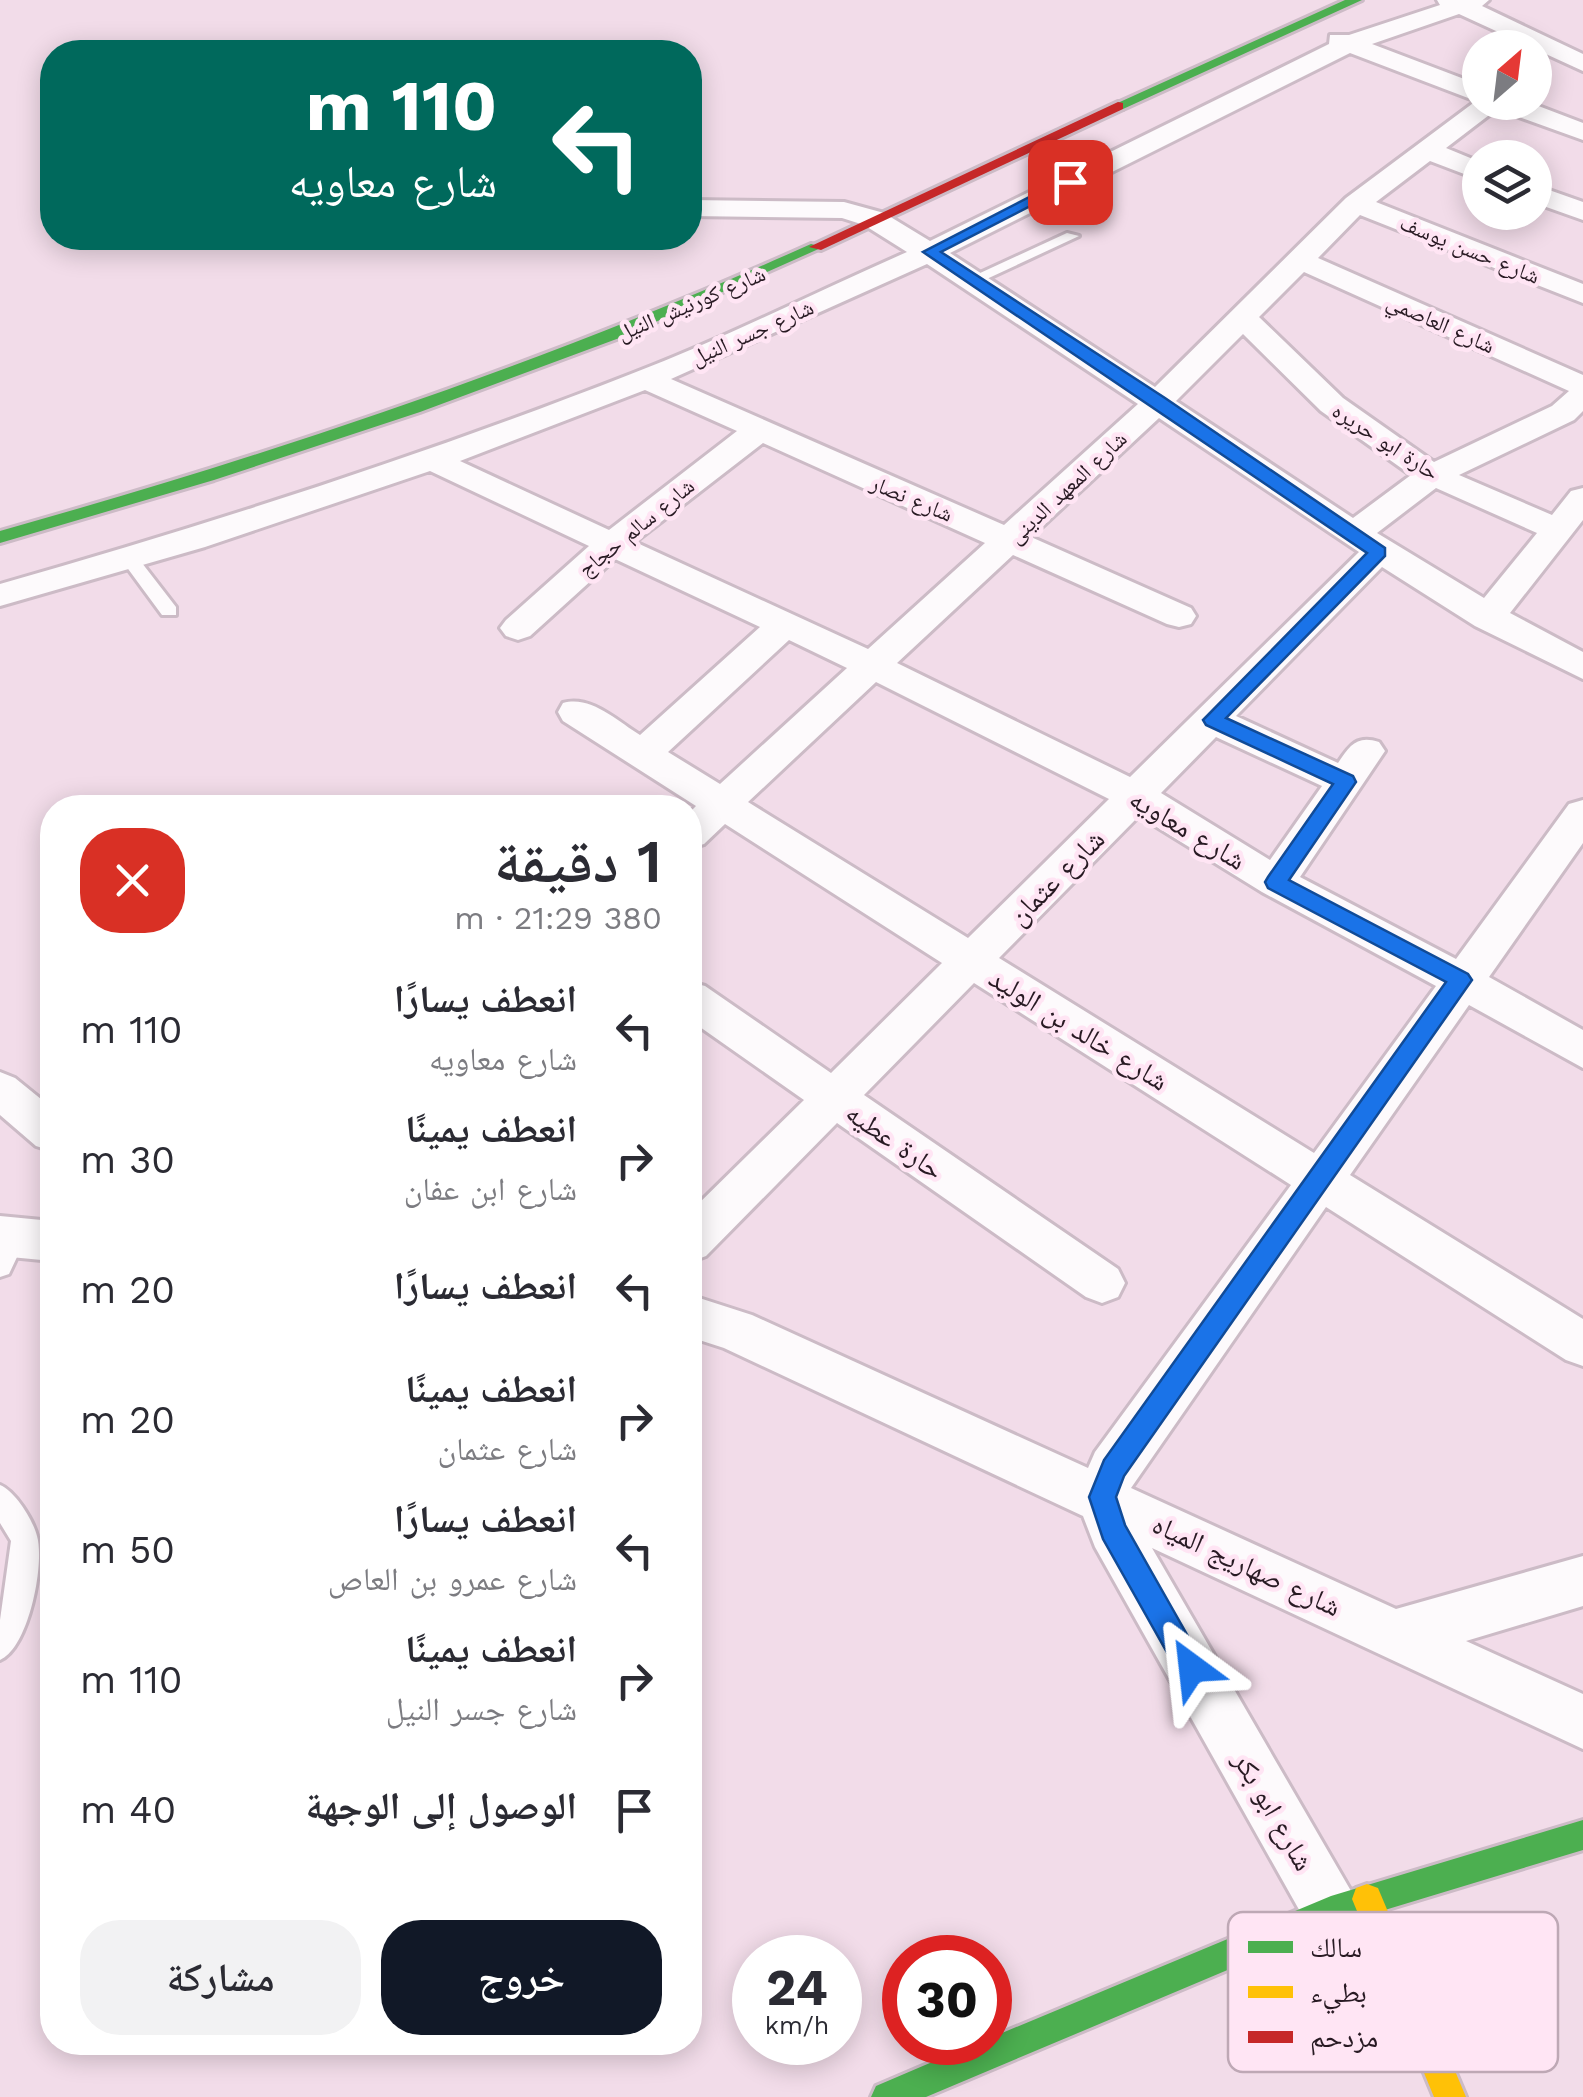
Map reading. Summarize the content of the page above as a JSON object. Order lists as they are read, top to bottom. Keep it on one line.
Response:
{"streets":{"main road":["شارع كورنيش النيل"],"street":["شارع حسن يوسف","شارع العاصمي","شارع جسر النيل","حارة ابو حريره","شارع المعهد الدينى","شارع نصار","شارع سالم حجاج","شارع معاويه","شارع عثمان","شارع خالد بن الوليد","حارة عطيه","شارع صهاريج المياه","شارع ابو بكر"]},"crossings":[["شارع حسن يوسف","شارع المعهد الدينى"],["شارع العاصمي","شارع المعهد الدينى"],["شارع جسر النيل","شارع نصار"],["شارع جسر النيل","شارع معاويه"],["حارة ابو حريره","شارع المعهد الدينى"],["حارة ابو حريره","شارع عثمان"],["شارع المعهد الدينى","شارع نصار"],["شارع المعهد الدينى","شارع معاويه"],["شارع المعهد الدينى","شارع خالد بن الوليد"],["شارع نصار","شارع سالم حجاج"],["شارع سالم حجاج","شارع معاويه"],["شارع معاويه","شارع عثمان"],["شارع عثمان","شارع خالد بن الوليد"],["شارع عثمان","حارة عطيه"],["شارع صهاريج المياه","شارع ابو بكر"]],"legend":["سالك","بطيء","مزدحم"],"north":"top right","page":{"turn":["110 m","شارع معاويه"],"heading":["1 دقيقة","380 m · 21:29"],"list":[{"name":"انعطف يسارًا","note":"شارع معاويه","value":"110 m"},{"name":"انعطف يمينًا","note":"شارع ابن عفان","value":"30 m"},{"name":"انعطف يسارًا","value":"20 m"},{"name":"انعطف يمينًا","note":"شارع عثمان","value":"20 m"},{"name":"انعطف يسارًا","note":"شارع عمرو بن العاص","value":"50 m"},{"name":"انعطف يمينًا","note":"شارع جسر النيل","value":"110 m"},{"name":"الوصول إلى الوجهة","value":"40 m"}],"buttons":["خروج","مشاركة"],"speed":"24 km/h","limit":"30"}}
